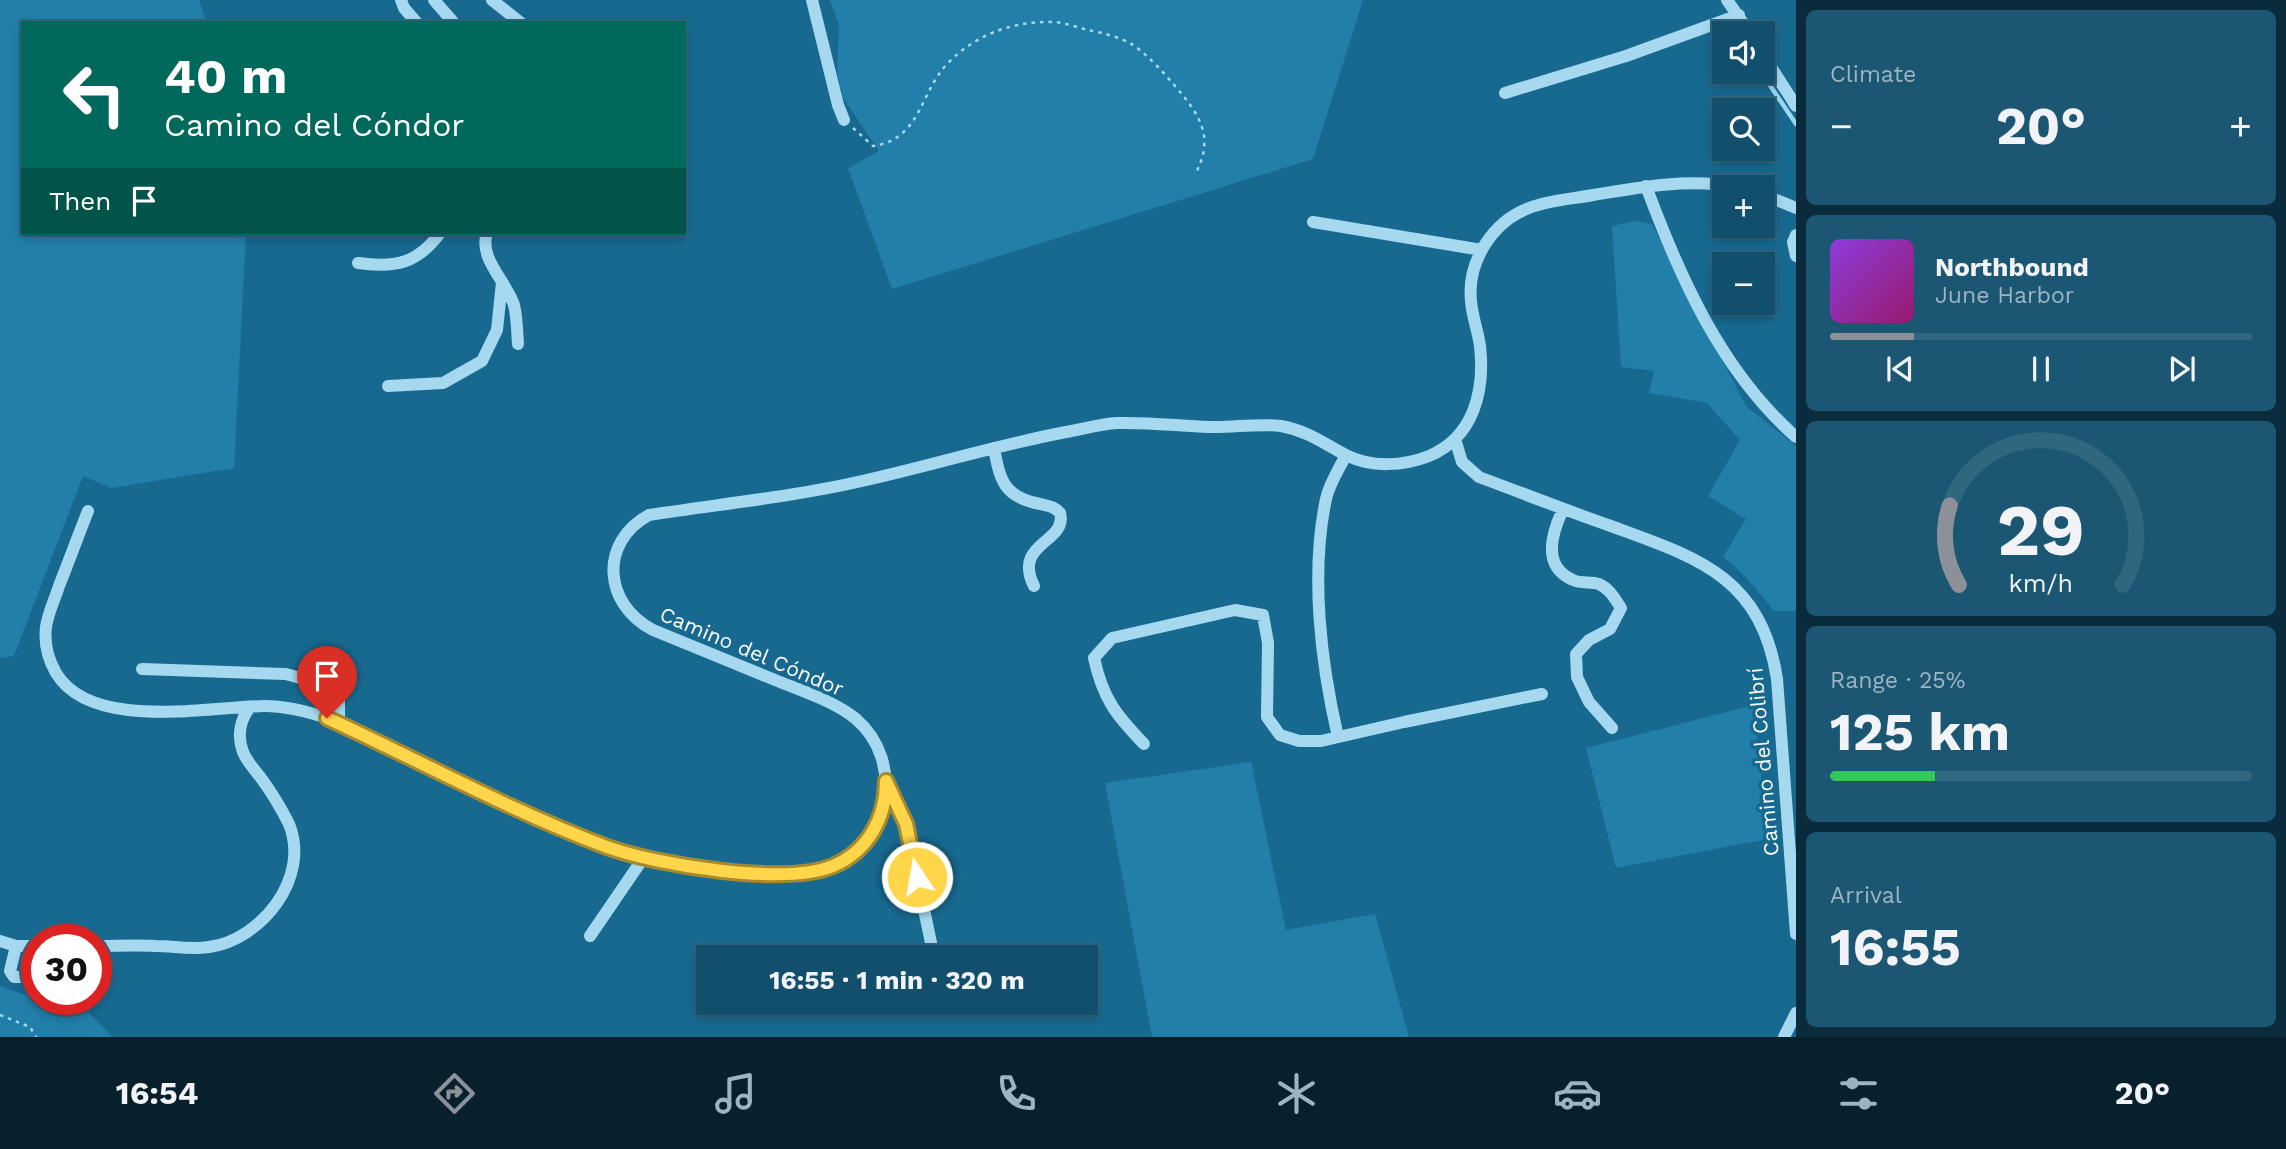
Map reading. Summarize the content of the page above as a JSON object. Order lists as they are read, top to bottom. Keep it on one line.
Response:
{"streets":{"street":["Camino del Cóndor","Camino del Colibrí"]},"crossings":[["Camino del Cóndor","Camino del Colibrí"]],"page":{"tile":["Climate",["Range · 25%","125 km"],["Arrival","16:55"]],"map_buttons":["+","−"],"turn":["40 m","Camino del Cóndor"],"heat":["−","20°","+"],"then":"Then","song":["Northbound","June Harbor"],"limit":"30","trip":"16:55 · 1 min · 320 m","tabs":["16:54","20°"],"gauge":["29","km/h"]}}
